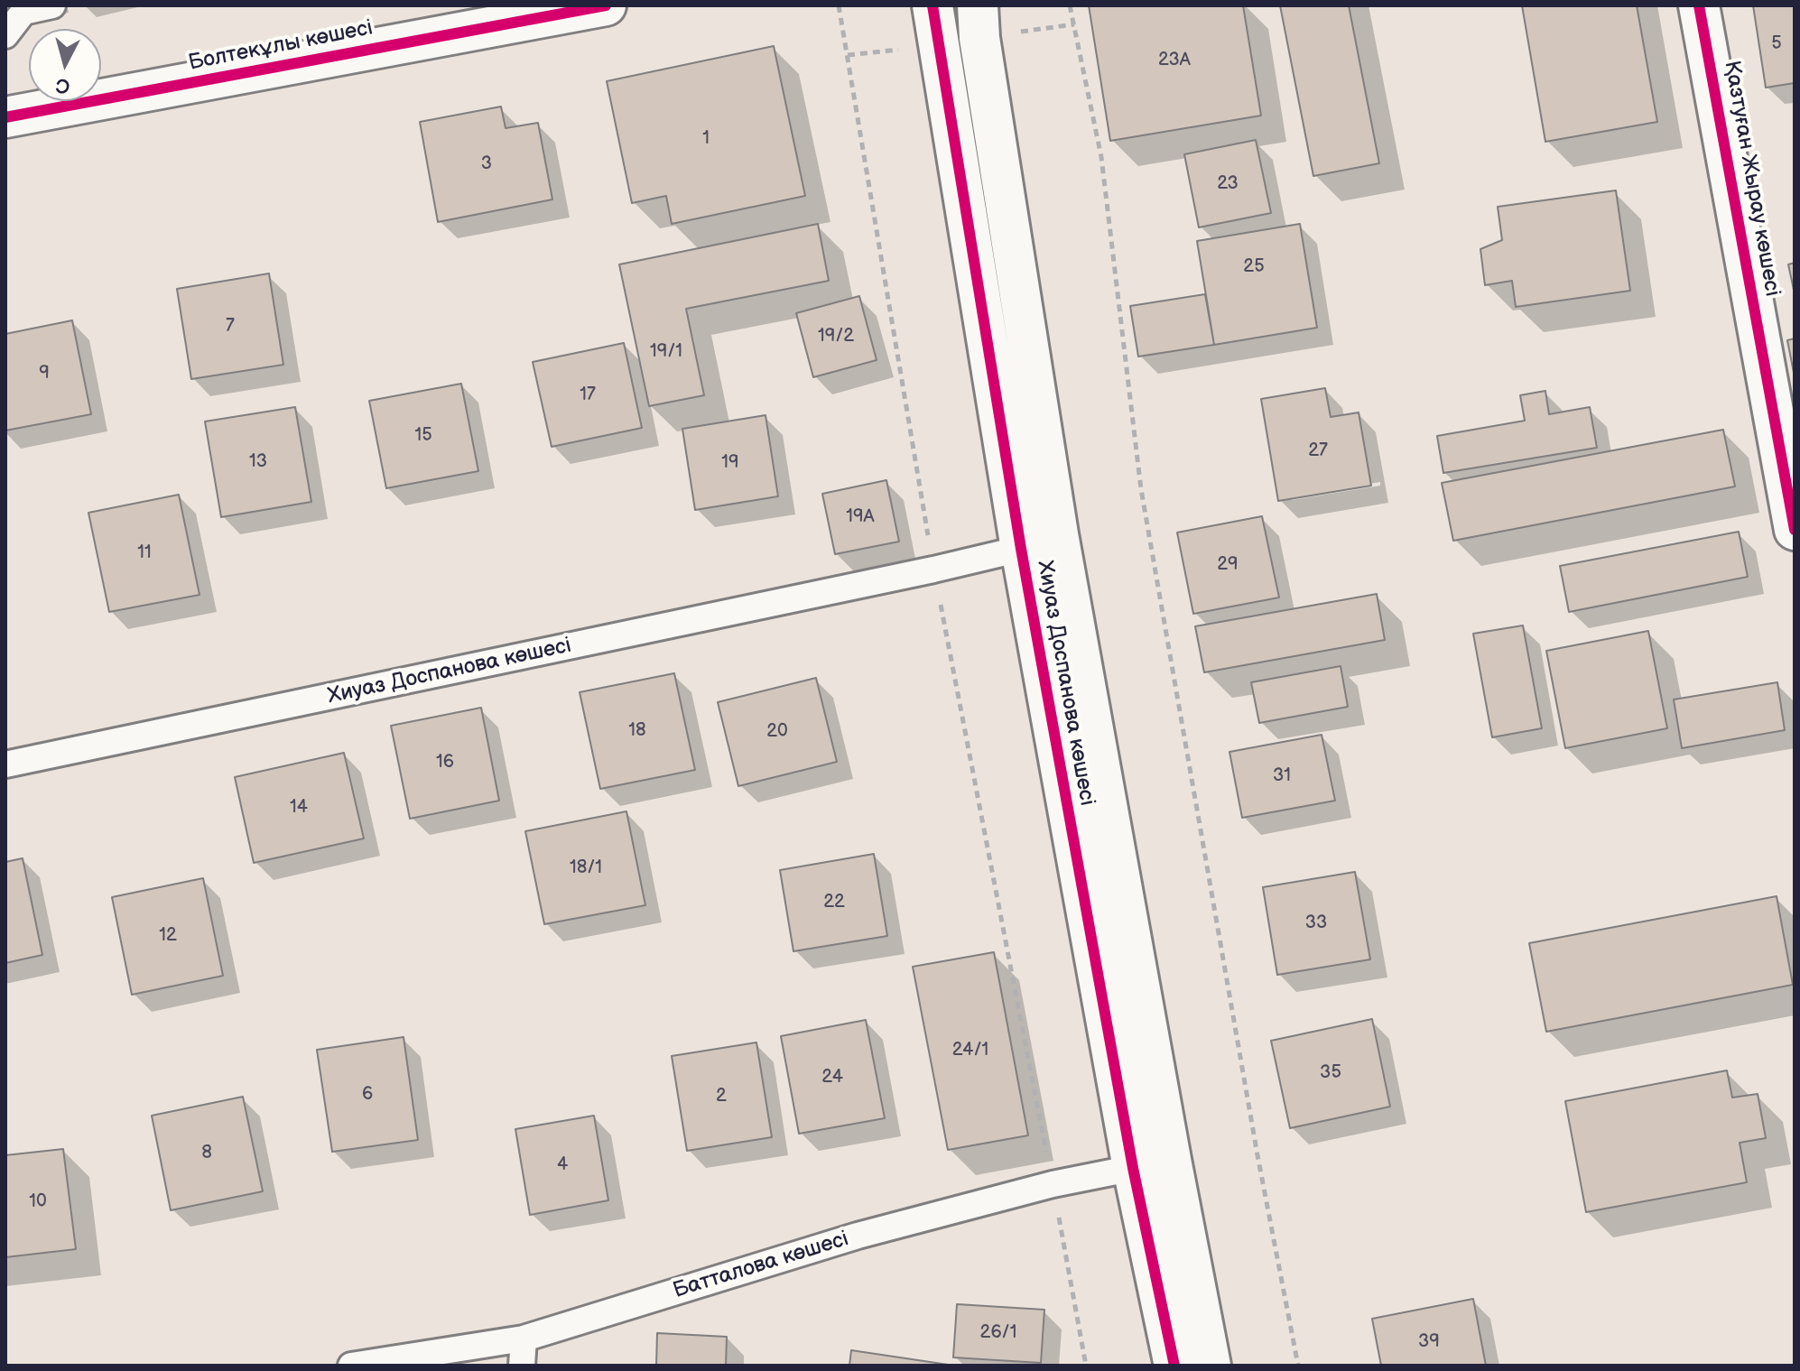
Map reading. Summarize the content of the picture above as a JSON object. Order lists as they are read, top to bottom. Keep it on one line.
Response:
{"streets":{"street":["Болтекұлы көшесі","Қазтуған Жырау көшесі","Хиуаз Доспанова көшесі"],"lane":["Батталова көшесі"]},"crossings":[["Хиуаз Доспанова көшесі","Батталова көшесі"]],"house_numbers":["5","23А","1","3","23","25","7","19/2","19/1","9","17","15","27","13","19","19А","11","29","18","20","16","31","14","18/1","22","33","12","24/1","35","24","6","2","8","4","10","26/1","39"],"north":"bottom"}
